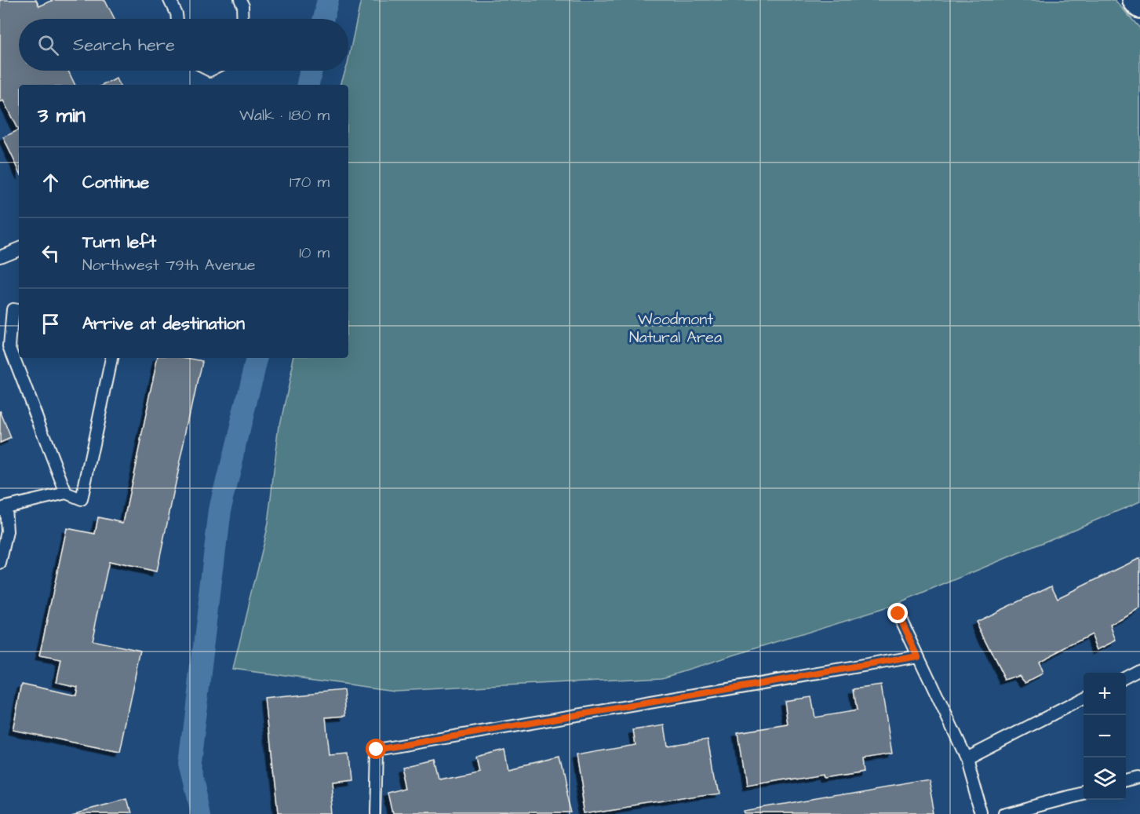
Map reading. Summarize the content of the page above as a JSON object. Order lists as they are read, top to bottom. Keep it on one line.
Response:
{"parks":["Woodmont Natural Area"],"page":{"search":"Search here","heading":["3 min","Walk · 180 m"],"list":[["Continue","170 m"],["Turn left","Northwest 79th Avenue","10 m"],"Arrive at destination"],"map_buttons":["+","−"]}}
